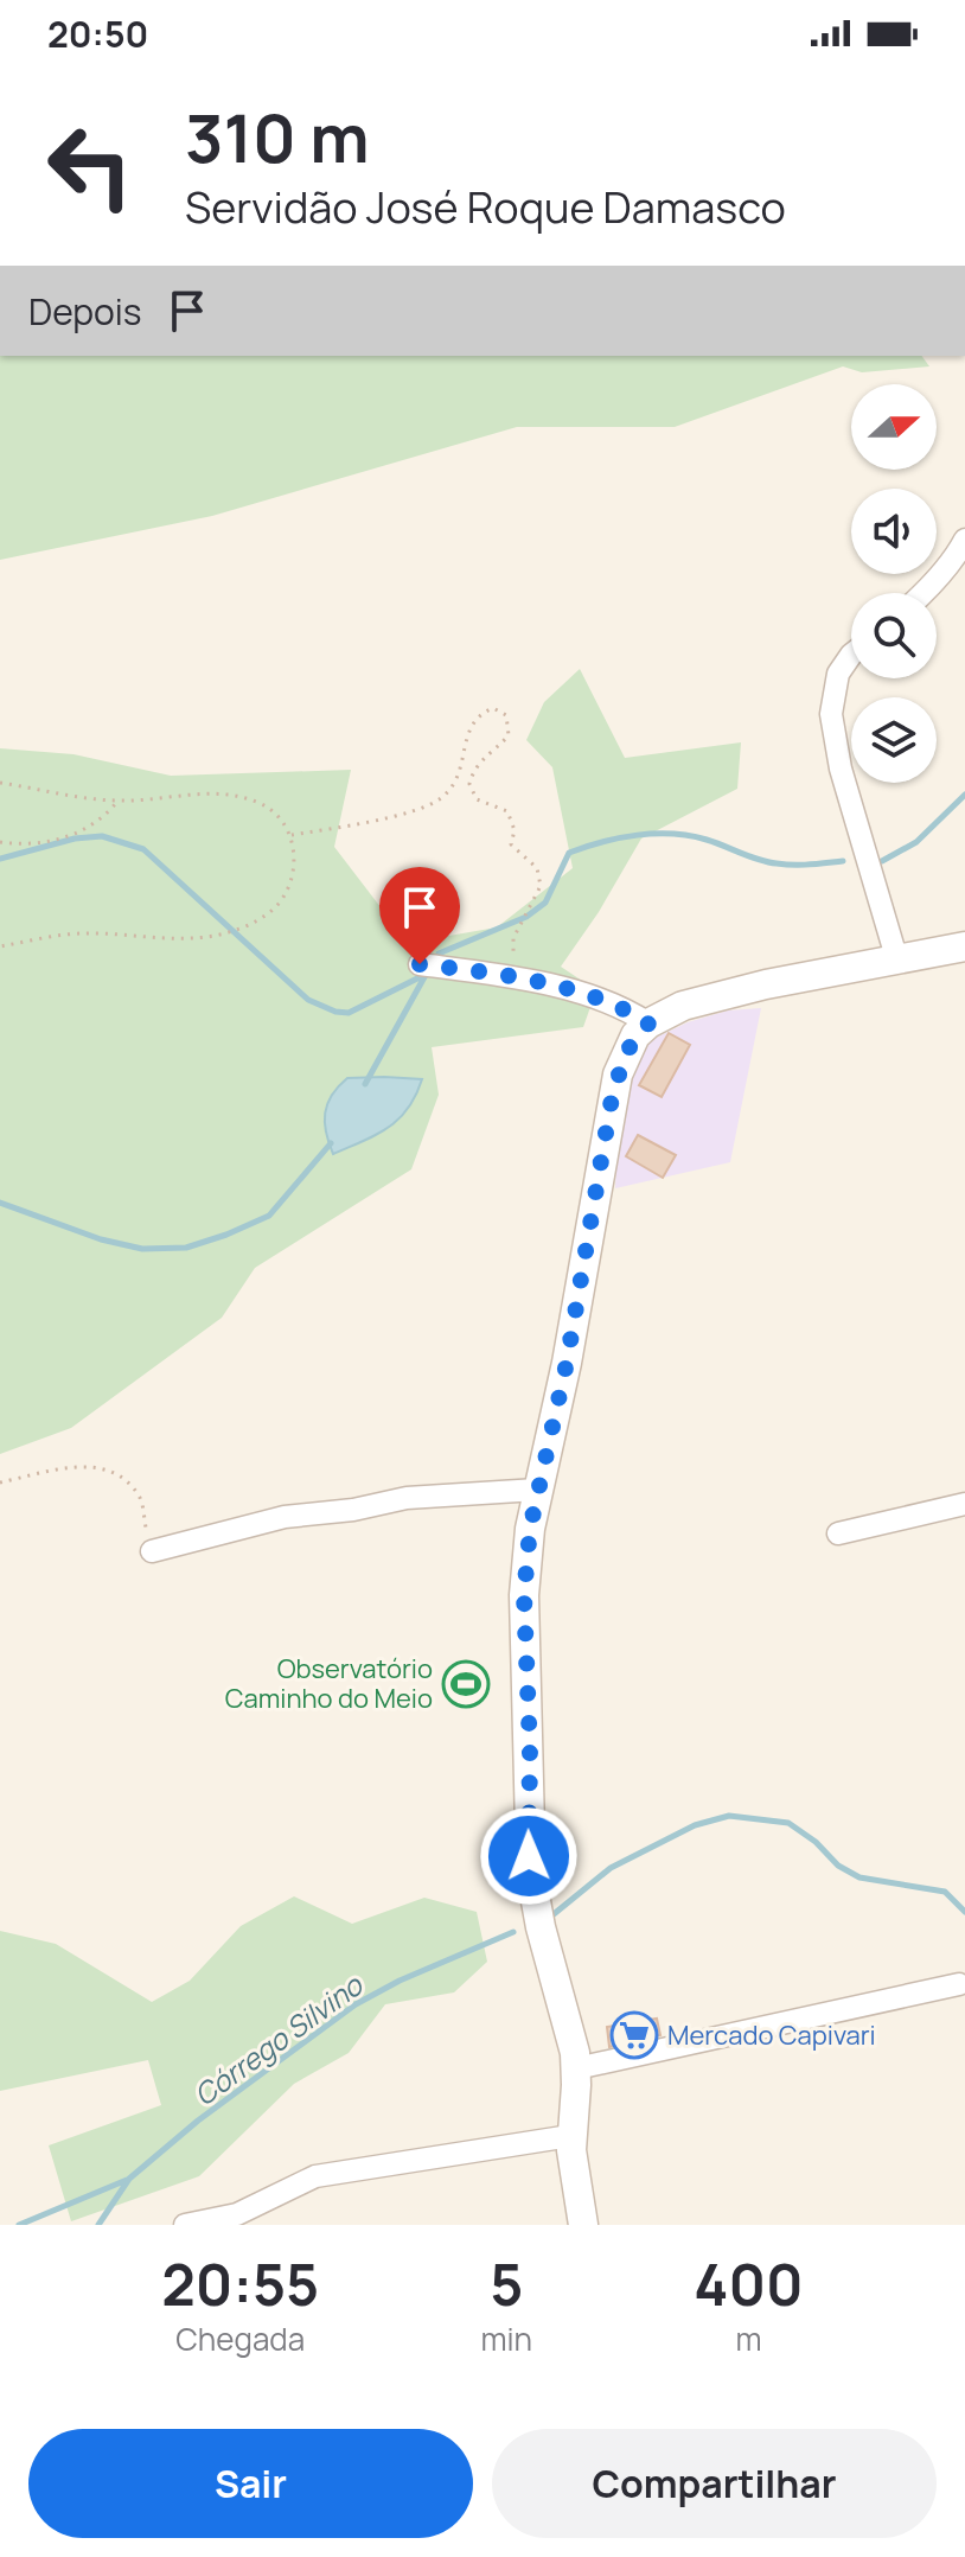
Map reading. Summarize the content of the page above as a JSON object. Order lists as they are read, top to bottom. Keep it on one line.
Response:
{"water":["Córrego Silvino"],"places":{"sports":["Observatório Caminho do Meio"],"supermarket":["Mercado Capivari"]},"north":"right","page":{"status":"20:50","turn":["310 m","Servidão José Roque Damasco"],"then":"Depois","eta":["20:55","Chegada","5","min","400","m"],"buttons":["Sair","Compartilhar"]}}
